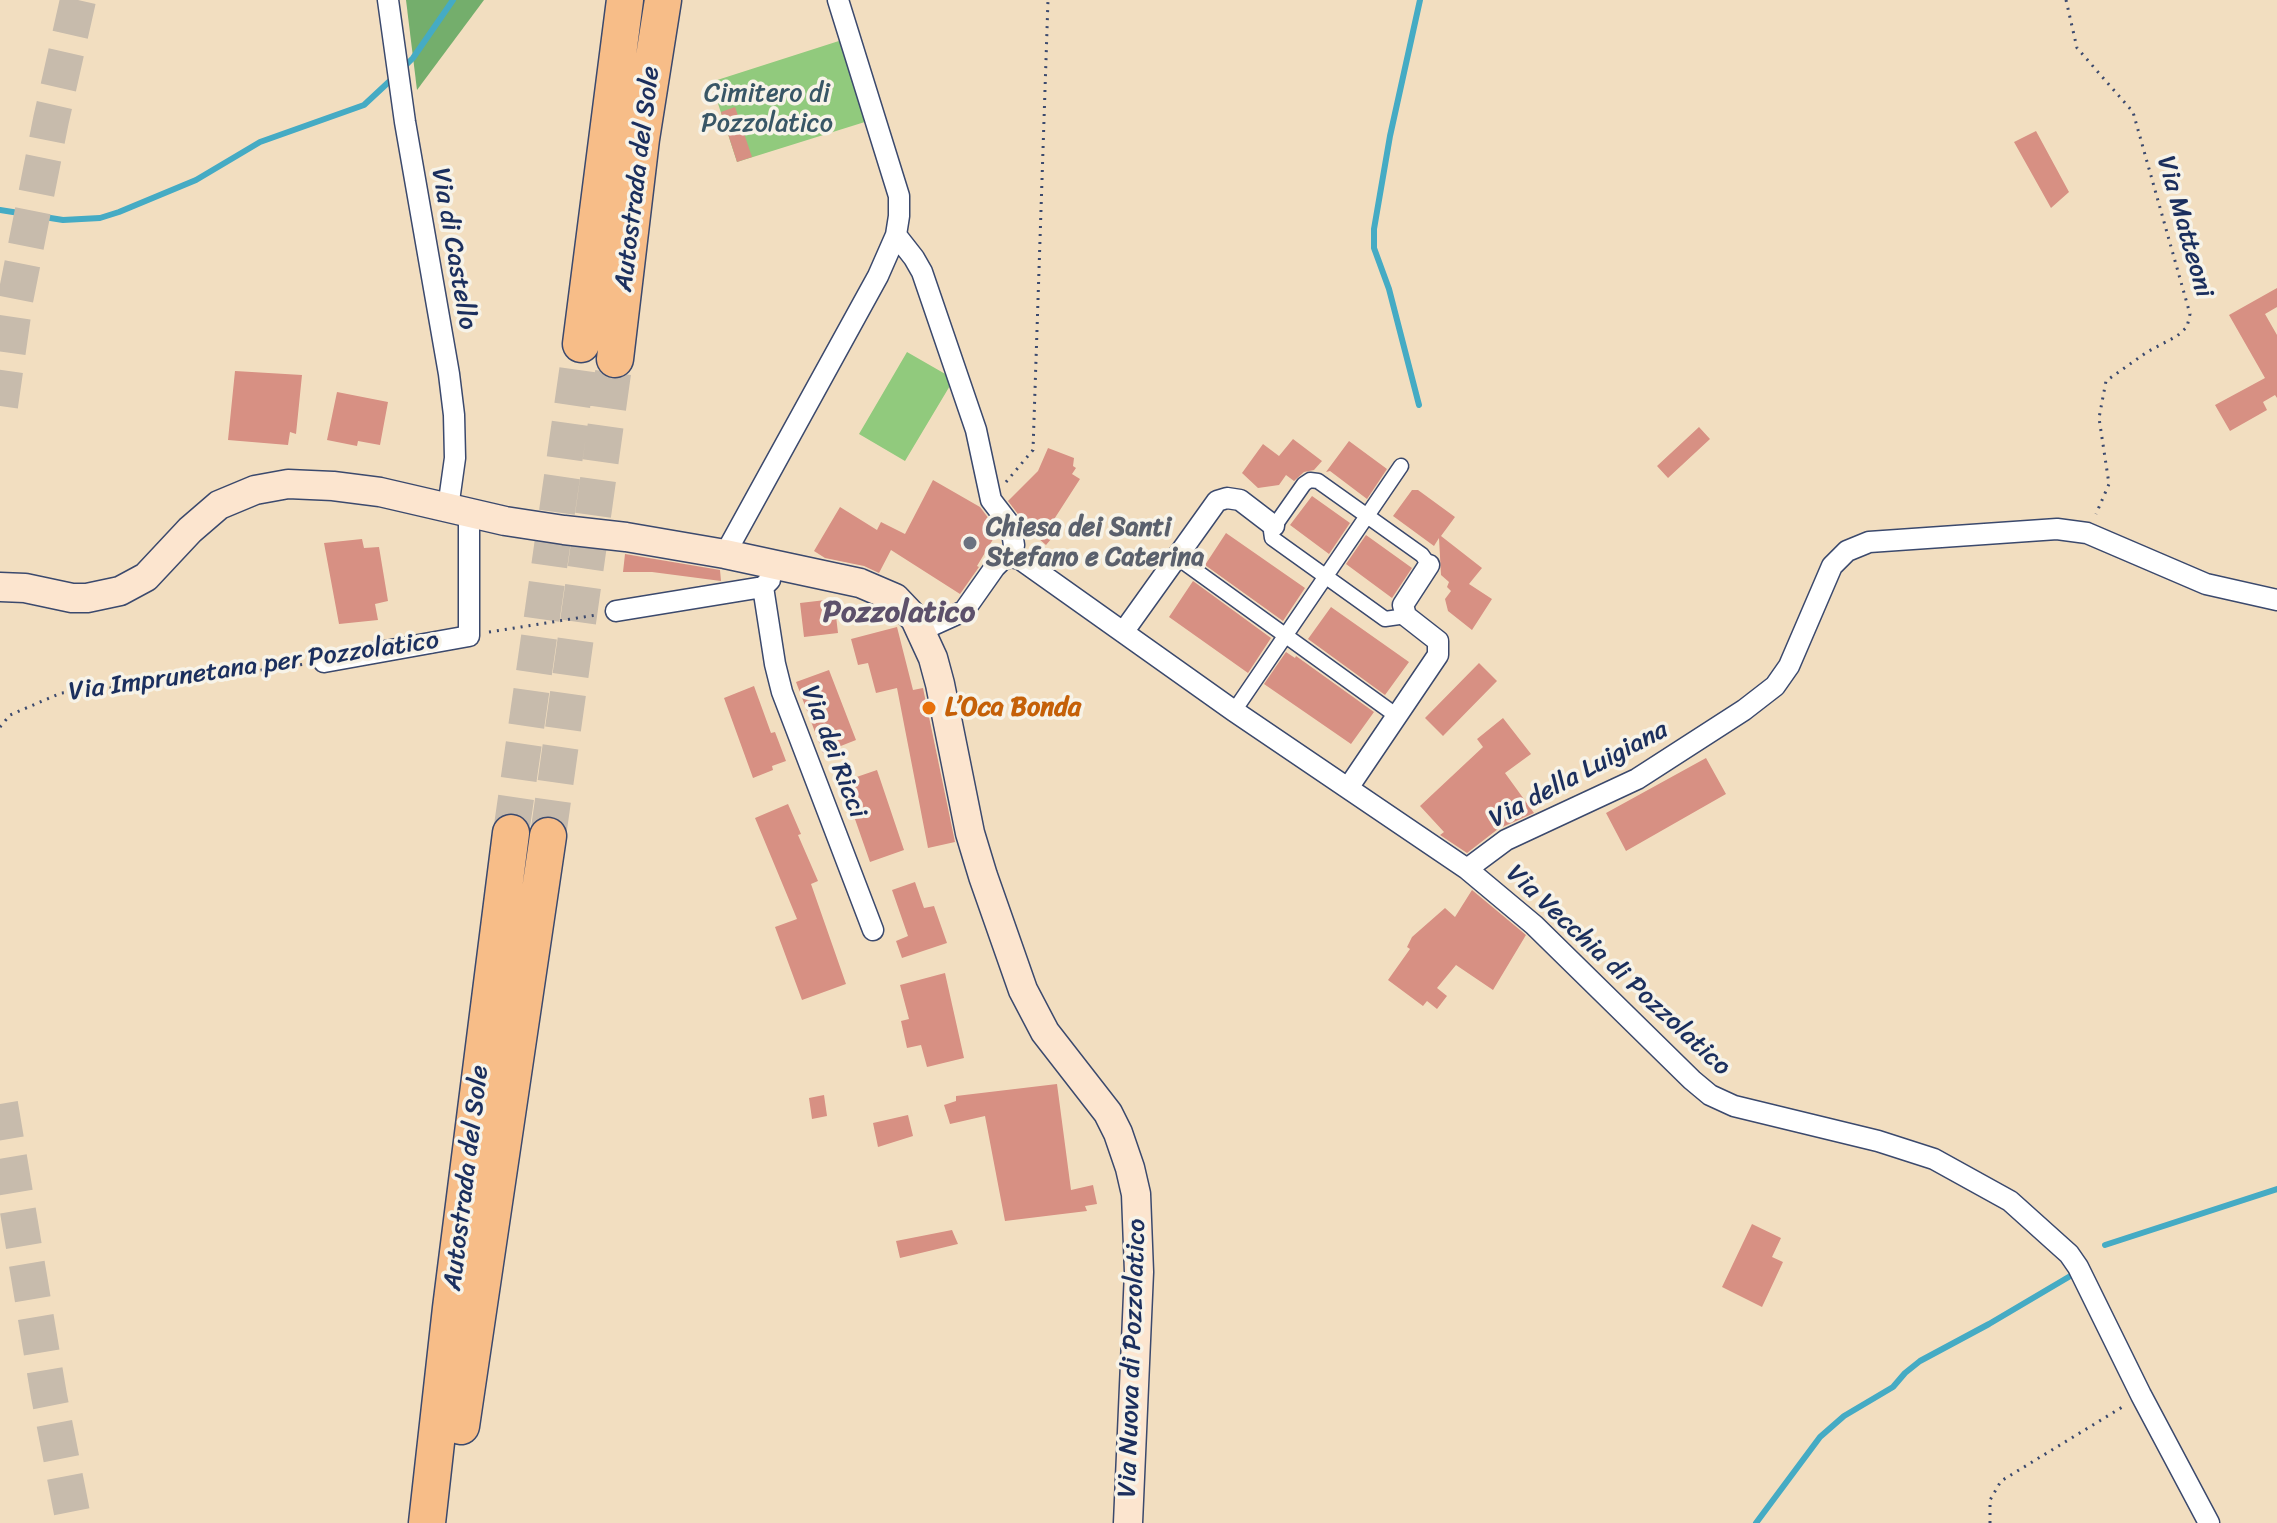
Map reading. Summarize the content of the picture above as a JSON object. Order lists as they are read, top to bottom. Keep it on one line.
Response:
{"streets":{"highway":["Autostrada del Sole"],"main road":["Via Nuova di Pozzolatico"],"street":["Via di Castello","Via Imprunetana per Pozzolatico","Via dei Ricci","Via della Luigiana","Via Vecchia di Pozzolatico"],"path":["Via Matteoni"]},"crossings":[["Via Matteoni","Via della Luigiana"],["Via di Castello","Via Imprunetana per Pozzolatico"],["Via della Luigiana","Via Vecchia di Pozzolatico"]],"districts":["Pozzolatico"],"parks":["Cimitero di Pozzolatico"],"places":["Chiesa dei Santi Stefano e Caterina","L’Oca Bonda"]}
